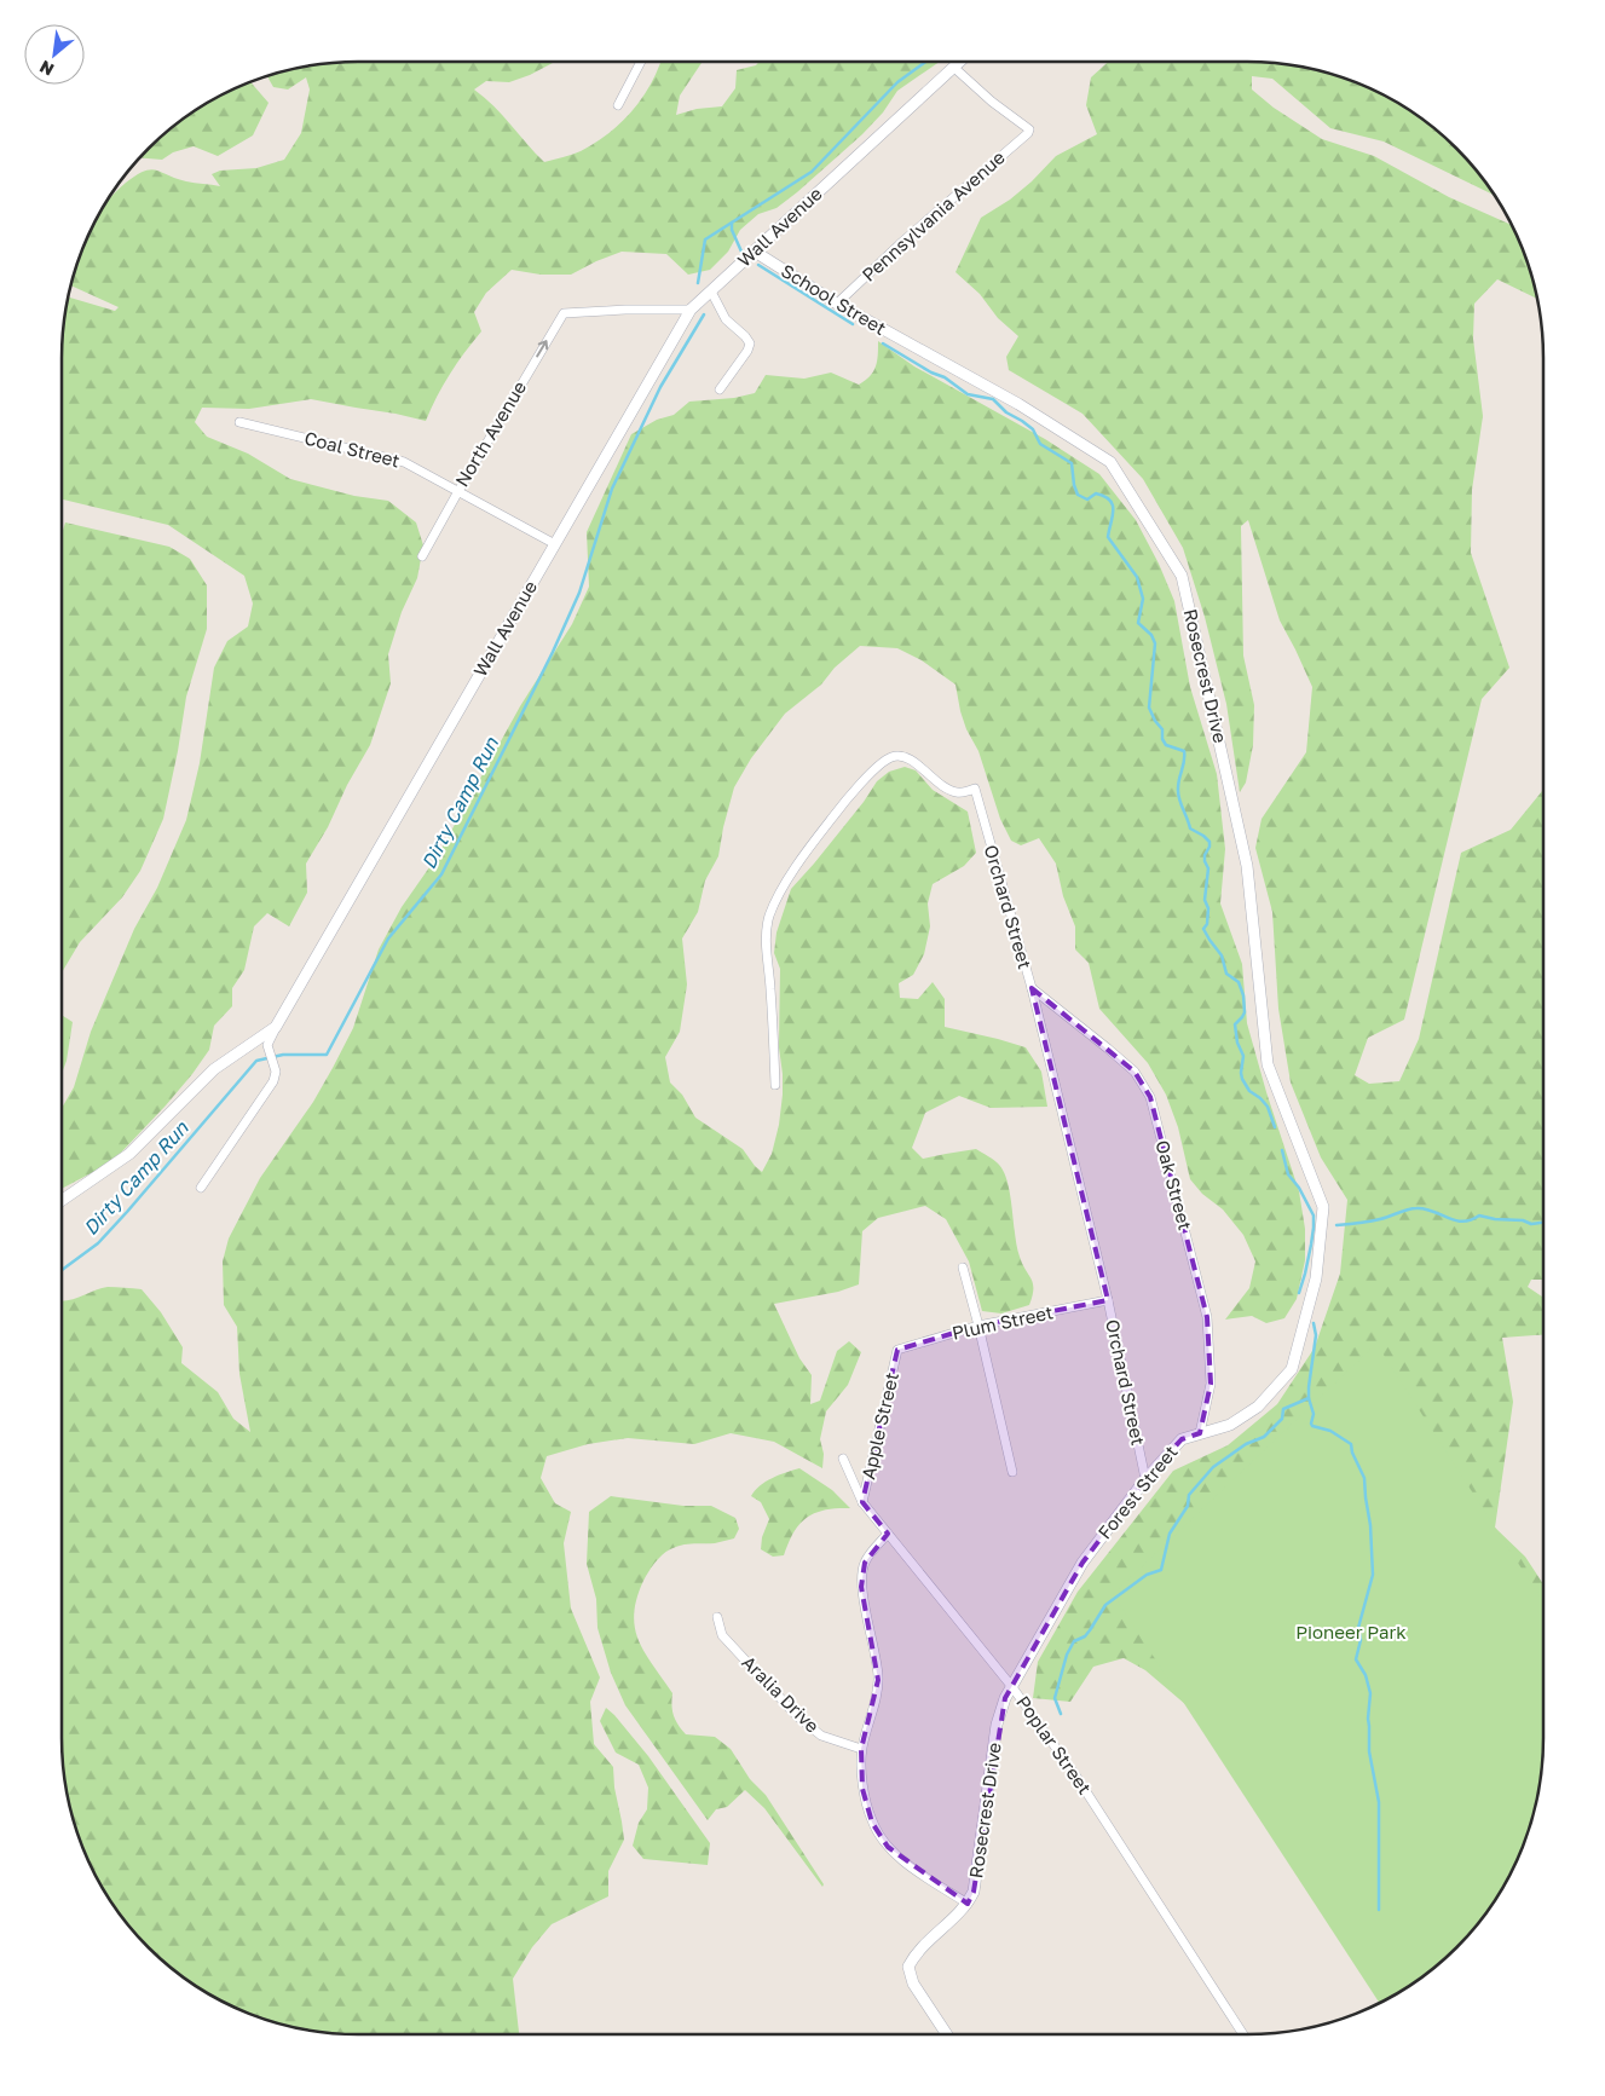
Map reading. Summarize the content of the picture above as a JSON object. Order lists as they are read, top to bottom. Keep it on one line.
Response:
{"streets":{"street":["Pennsylvania Avenue","Wall Avenue","School Street","North Avenue","Coal Street","Rosecrest Drive","Orchard Street","Oak Street","Plum Street","Apple Street","Forest Street","Aralia Drive","Poplar Street"]},"crossings":[["Pennsylvania Avenue","Wall Avenue"],["Pennsylvania Avenue","School Street"],["Wall Avenue","School Street"],["Wall Avenue","North Avenue"],["Wall Avenue","Coal Street"],["School Street","Rosecrest Drive"],["North Avenue","Coal Street"],["Rosecrest Drive","Forest Street"],["Rosecrest Drive","Poplar Street"],["Orchard Street","Oak Street"],["Orchard Street","Plum Street"],["Orchard Street","Forest Street"],["Oak Street","Forest Street"],["Plum Street","Apple Street"],["Apple Street","Poplar Street"],["Forest Street","Poplar Street"]],"one_way":["North Avenue"],"water":["Dirty Camp Run"],"parks":["Pioneer Park"],"north":"bottom left"}
